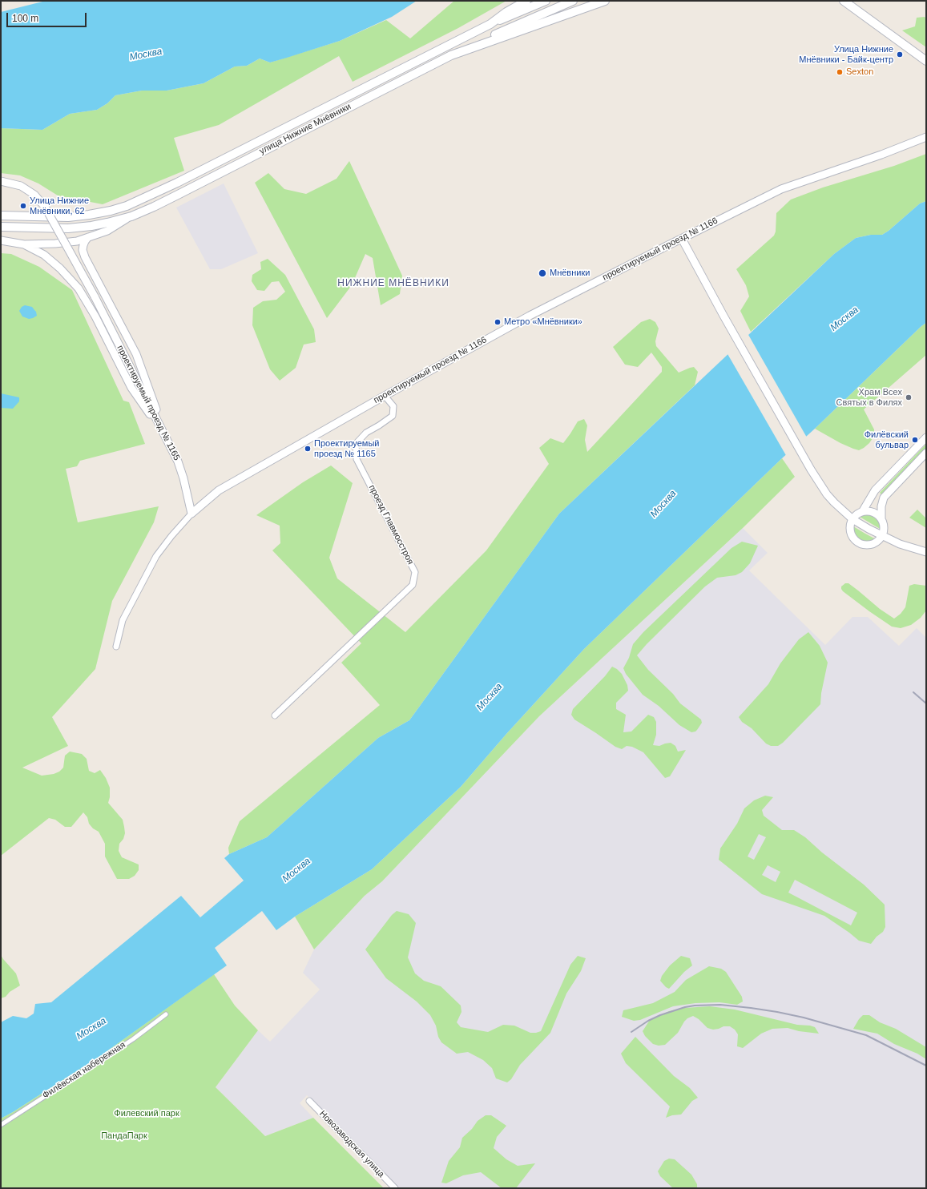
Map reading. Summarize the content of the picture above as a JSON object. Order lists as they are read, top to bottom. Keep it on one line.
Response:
{"streets":{"main road":["улица Нижние Мнёвники"],"street":["проектируемый проезд № 1166","проектируемый проезд № 1165","проезд Главмосстроя","Филёвская набережная","Новозаводская улица"]},"crossings":[["проектируемый проезд № 1166","проектируемый проезд № 1165"],["проектируемый проезд № 1166","проезд Главмосстроя"]],"districts":["НИЖНИЕ МНЁВНИКИ"],"water":["Москва"],"parks":["Филевский парк","ПандаПарк"],"places":["Улица Нижние Мнёвники - Байк-центр","Sexton","Улица Нижние Мнёвники, 62","Мнёвники","Метро «Мнёвники»","Храм Всех Святых в Филях","Филёвский бульвар","Проектируемый проезд № 1165"],"scale_bar":"100 m"}
